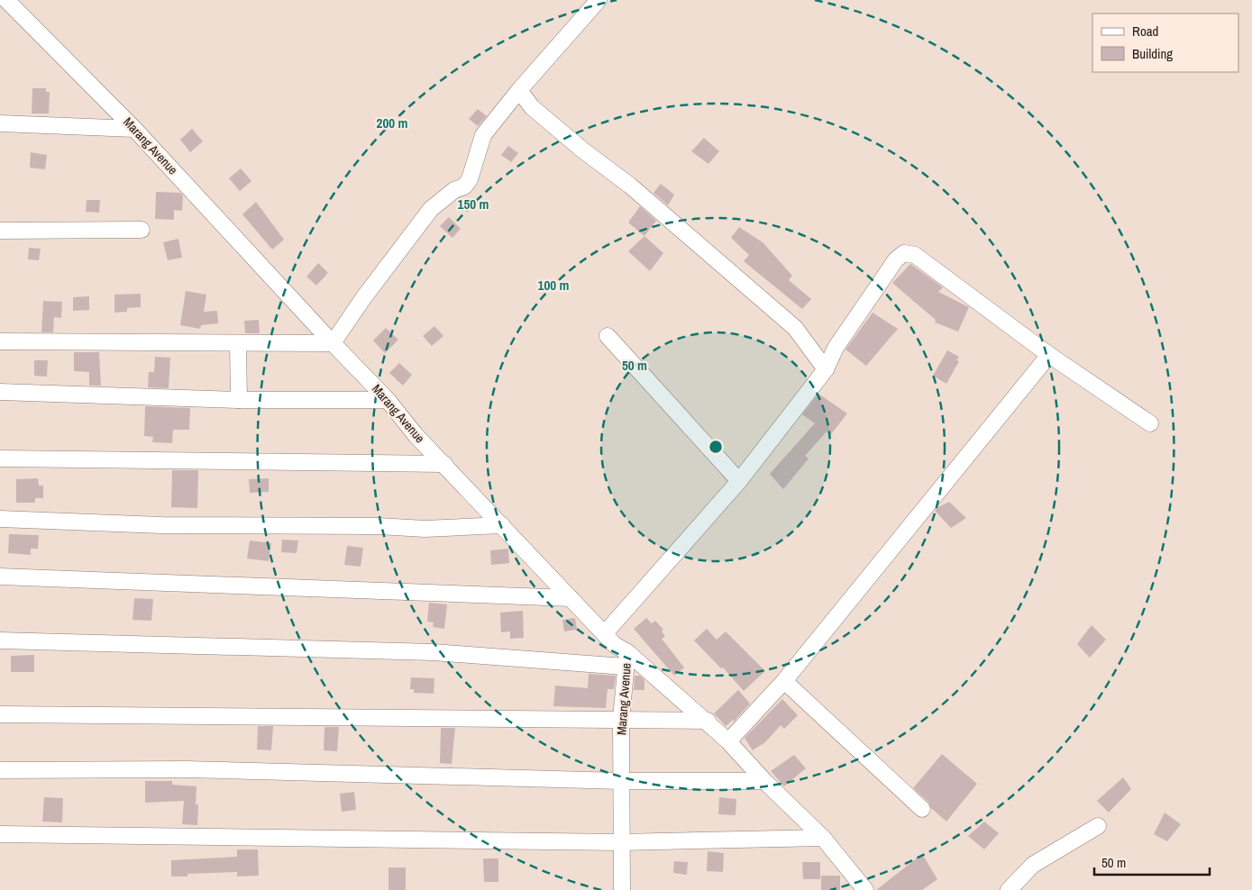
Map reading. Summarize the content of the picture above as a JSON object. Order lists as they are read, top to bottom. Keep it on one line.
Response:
{"streets":{"street":["Marang Avenue"]},"legend":["Road","Building"],"scale_bar":"50 m","rings":["200 m","150 m","100 m","50 m"]}
